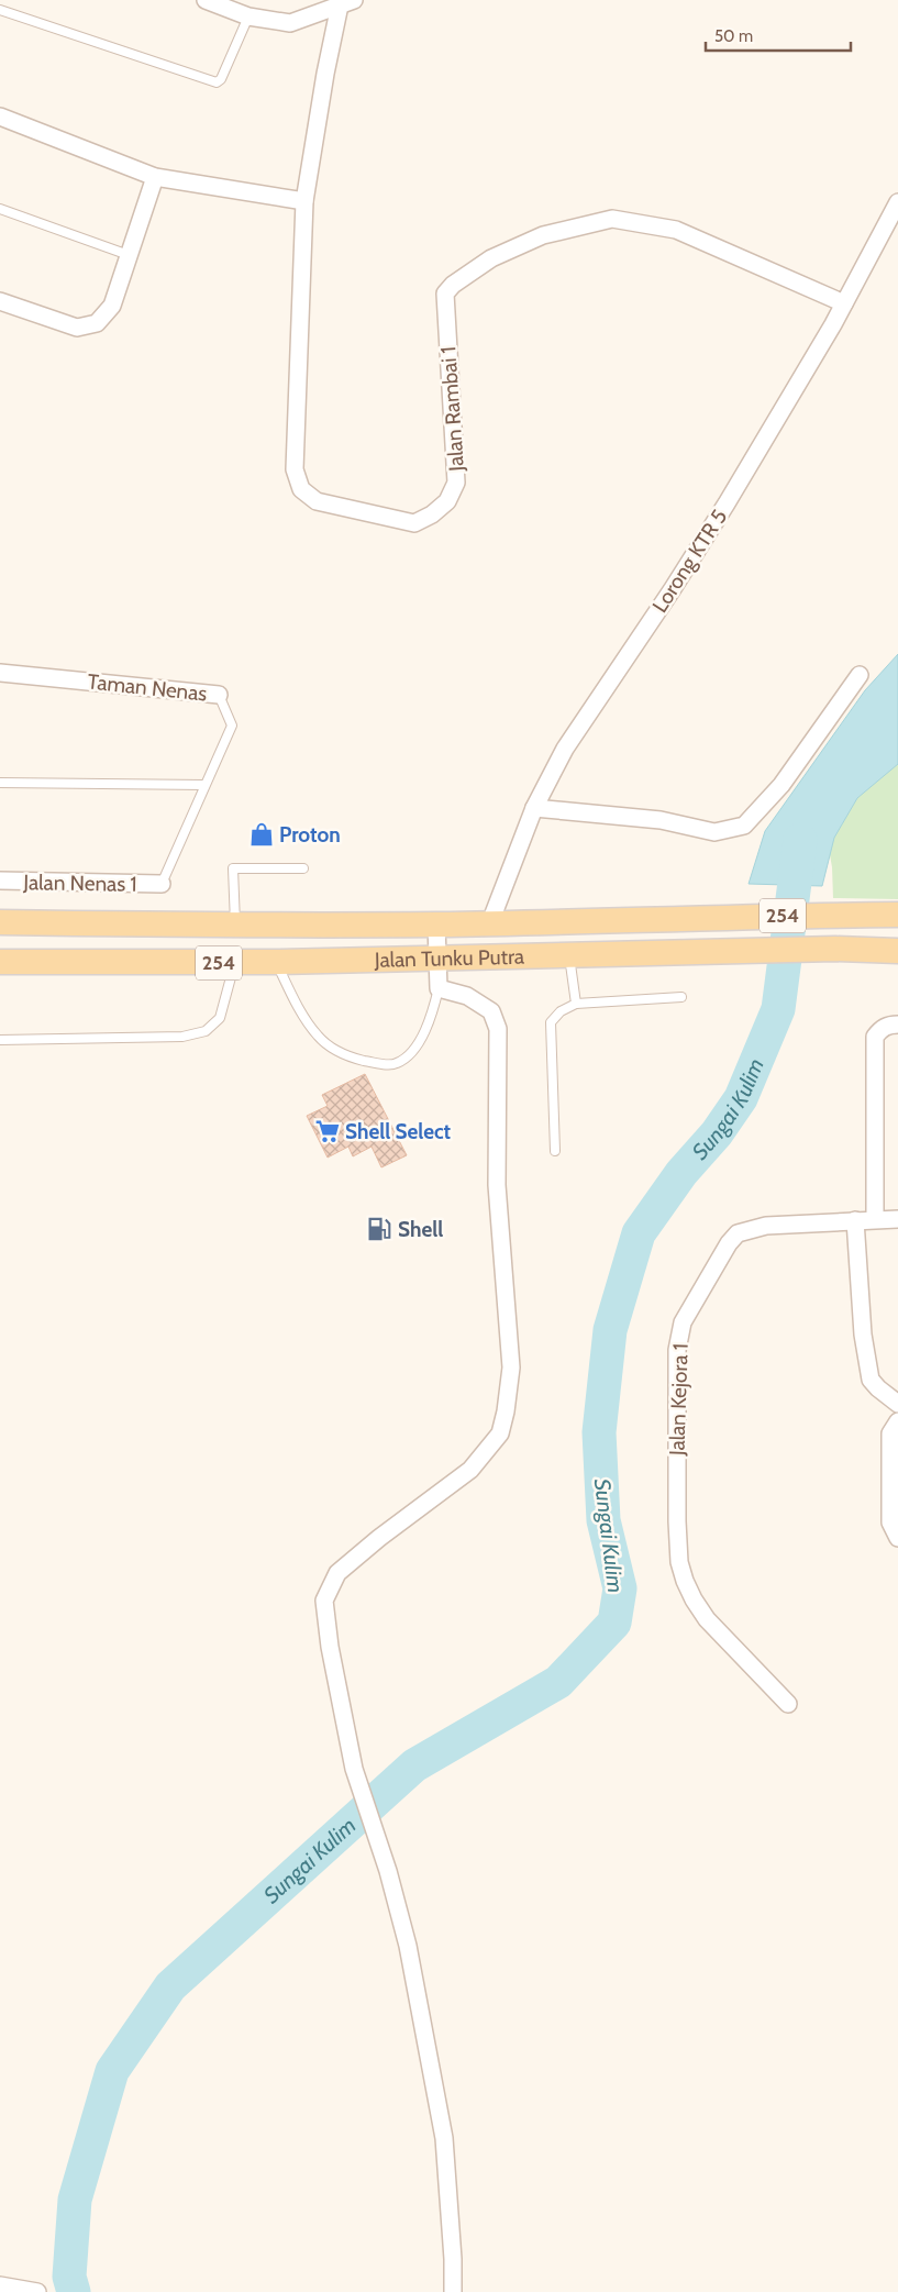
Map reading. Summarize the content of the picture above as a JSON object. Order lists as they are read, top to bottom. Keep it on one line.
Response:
{"streets":{"main road":["254","Jalan Tunku Putra"],"street":["Jalan Rambai 1","Lorong KTR 5","Taman Nenas","Jalan Nenas 1","Jalan Kejora 1"]},"crossings":[["Jalan Rambai 1","Lorong KTR 5"],["Lorong KTR 5","Jalan Tunku Putra"],["Taman Nenas","Jalan Nenas 1"]],"water":["Sungai Kulim"],"places":{"shop":["Proton"],"supermarket":["Shell Select"],"fuel station":["Shell"]},"scale_bar":"50 m"}
